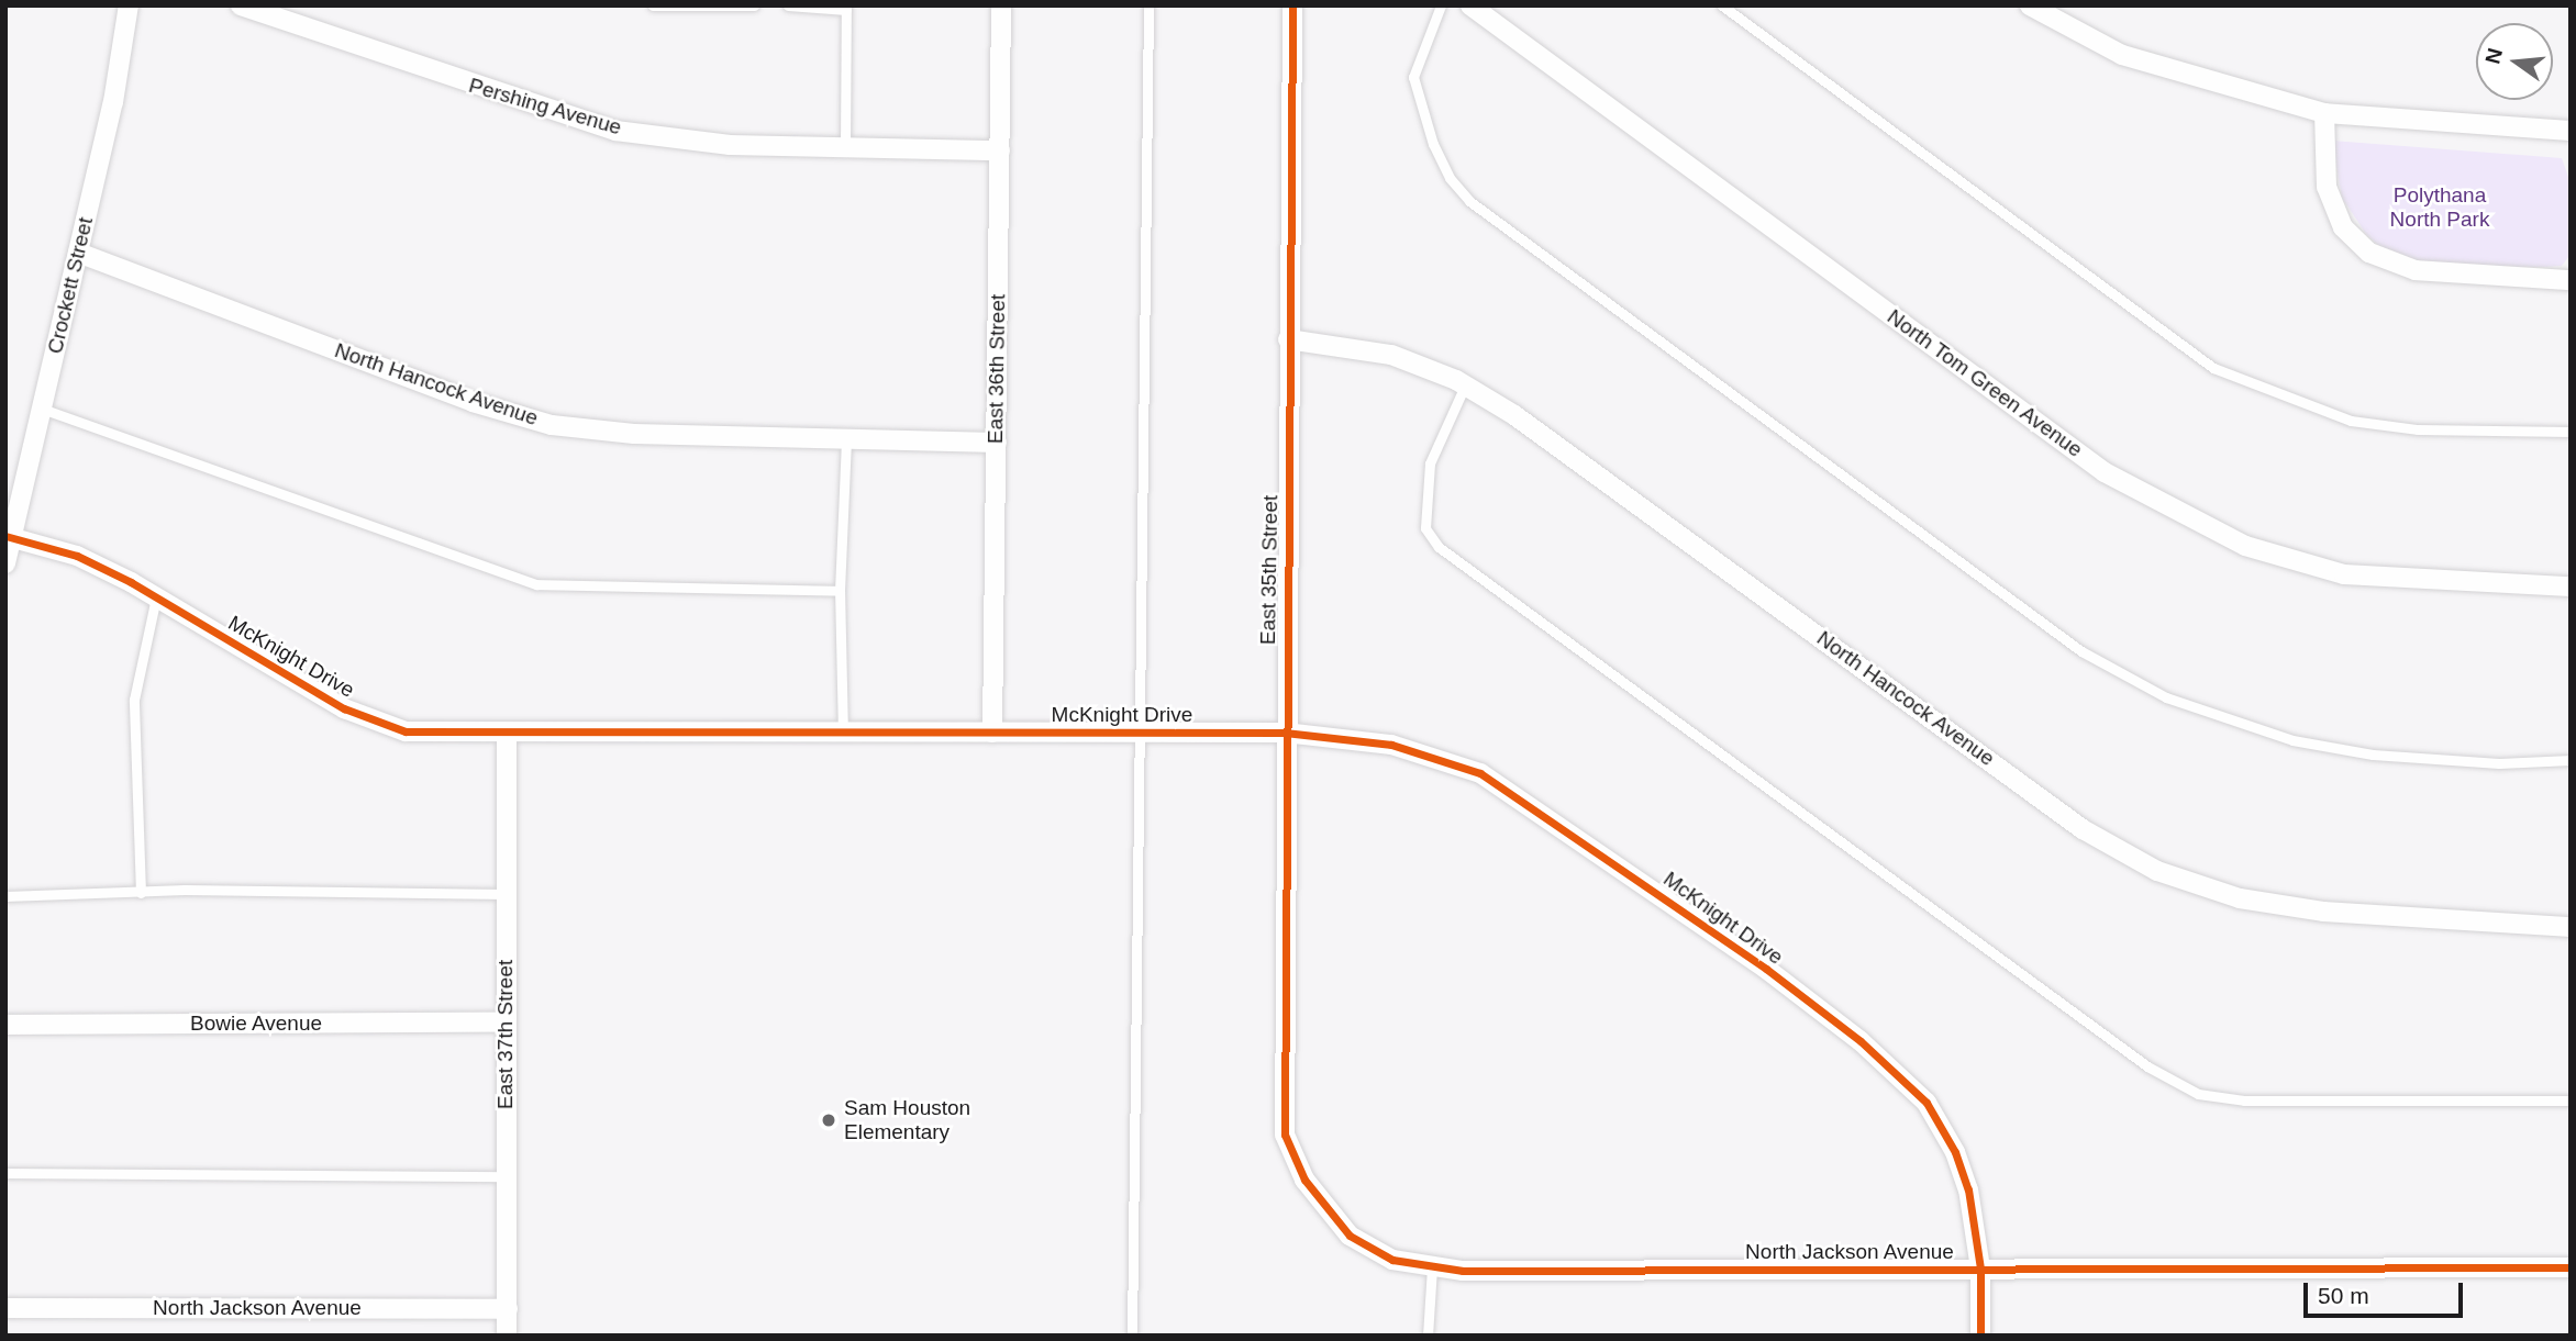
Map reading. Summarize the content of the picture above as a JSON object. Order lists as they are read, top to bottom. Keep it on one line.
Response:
{"streets":{"street":["Pershing Avenue","Crockett Street","East 36th Street","North Tom Green Avenue","North Hancock Avenue","East 35th Street","McKnight Drive","Bowie Avenue","East 37th Street","North Jackson Avenue"]},"crossings":[["Pershing Avenue","East 36th Street"],["Crockett Street","North Hancock Avenue"],["Crockett Street","McKnight Drive"],["East 36th Street","North Hancock Avenue"],["East 36th Street","McKnight Drive"],["North Hancock Avenue","East 35th Street"],["East 35th Street","McKnight Drive"],["East 35th Street","North Jackson Avenue"],["McKnight Drive","East 37th Street"],["McKnight Drive","North Jackson Avenue"],["Bowie Avenue","East 37th Street"],["East 37th Street","North Jackson Avenue"]],"parks":["Polythana North Park"],"places":["Sam Houston Elementary"],"scale_bar":"50 m","north":"left"}
